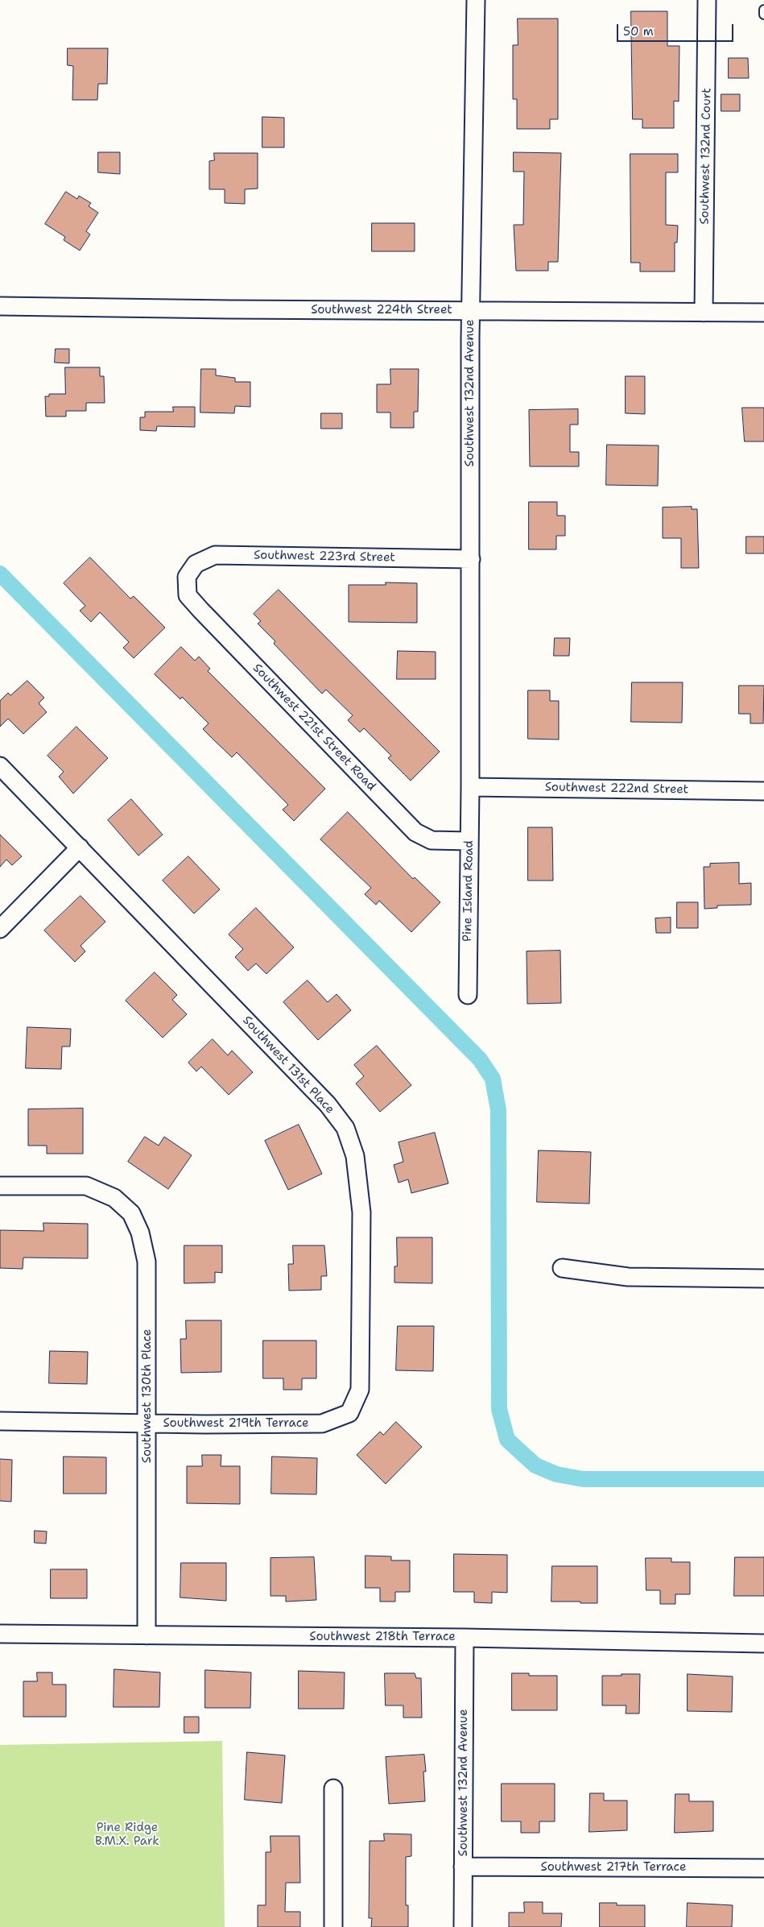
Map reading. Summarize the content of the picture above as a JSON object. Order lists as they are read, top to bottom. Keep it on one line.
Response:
{"streets":{"street":["Southwest 132nd Court","Southwest 224th Street","Southwest 132nd Avenue","Southwest 223rd Street","Southwest 221st Street Road","Southwest 222nd Street","Pine Island Road","Southwest 131st Place","Southwest 130th Place","Southwest 219th Terrace","Southwest 218th Terrace","Southwest 217th Terrace"]},"crossings":[["Southwest 132nd Court","Southwest 224th Street"],["Southwest 224th Street","Southwest 132nd Avenue"],["Southwest 132nd Avenue","Southwest 223rd Street"],["Southwest 132nd Avenue","Southwest 222nd Street"],["Southwest 132nd Avenue","Pine Island Road"],["Southwest 132nd Avenue","Southwest 218th Terrace"],["Southwest 132nd Avenue","Southwest 217th Terrace"],["Southwest 223rd Street","Southwest 221st Street Road"],["Southwest 221st Street Road","Pine Island Road"],["Southwest 222nd Street","Pine Island Road"],["Southwest 131st Place","Southwest 219th Terrace"],["Southwest 130th Place","Southwest 219th Terrace"],["Southwest 130th Place","Southwest 218th Terrace"]],"parks":["Pine Ridge B.M.X. Park"],"scale_bar":"50 m"}
